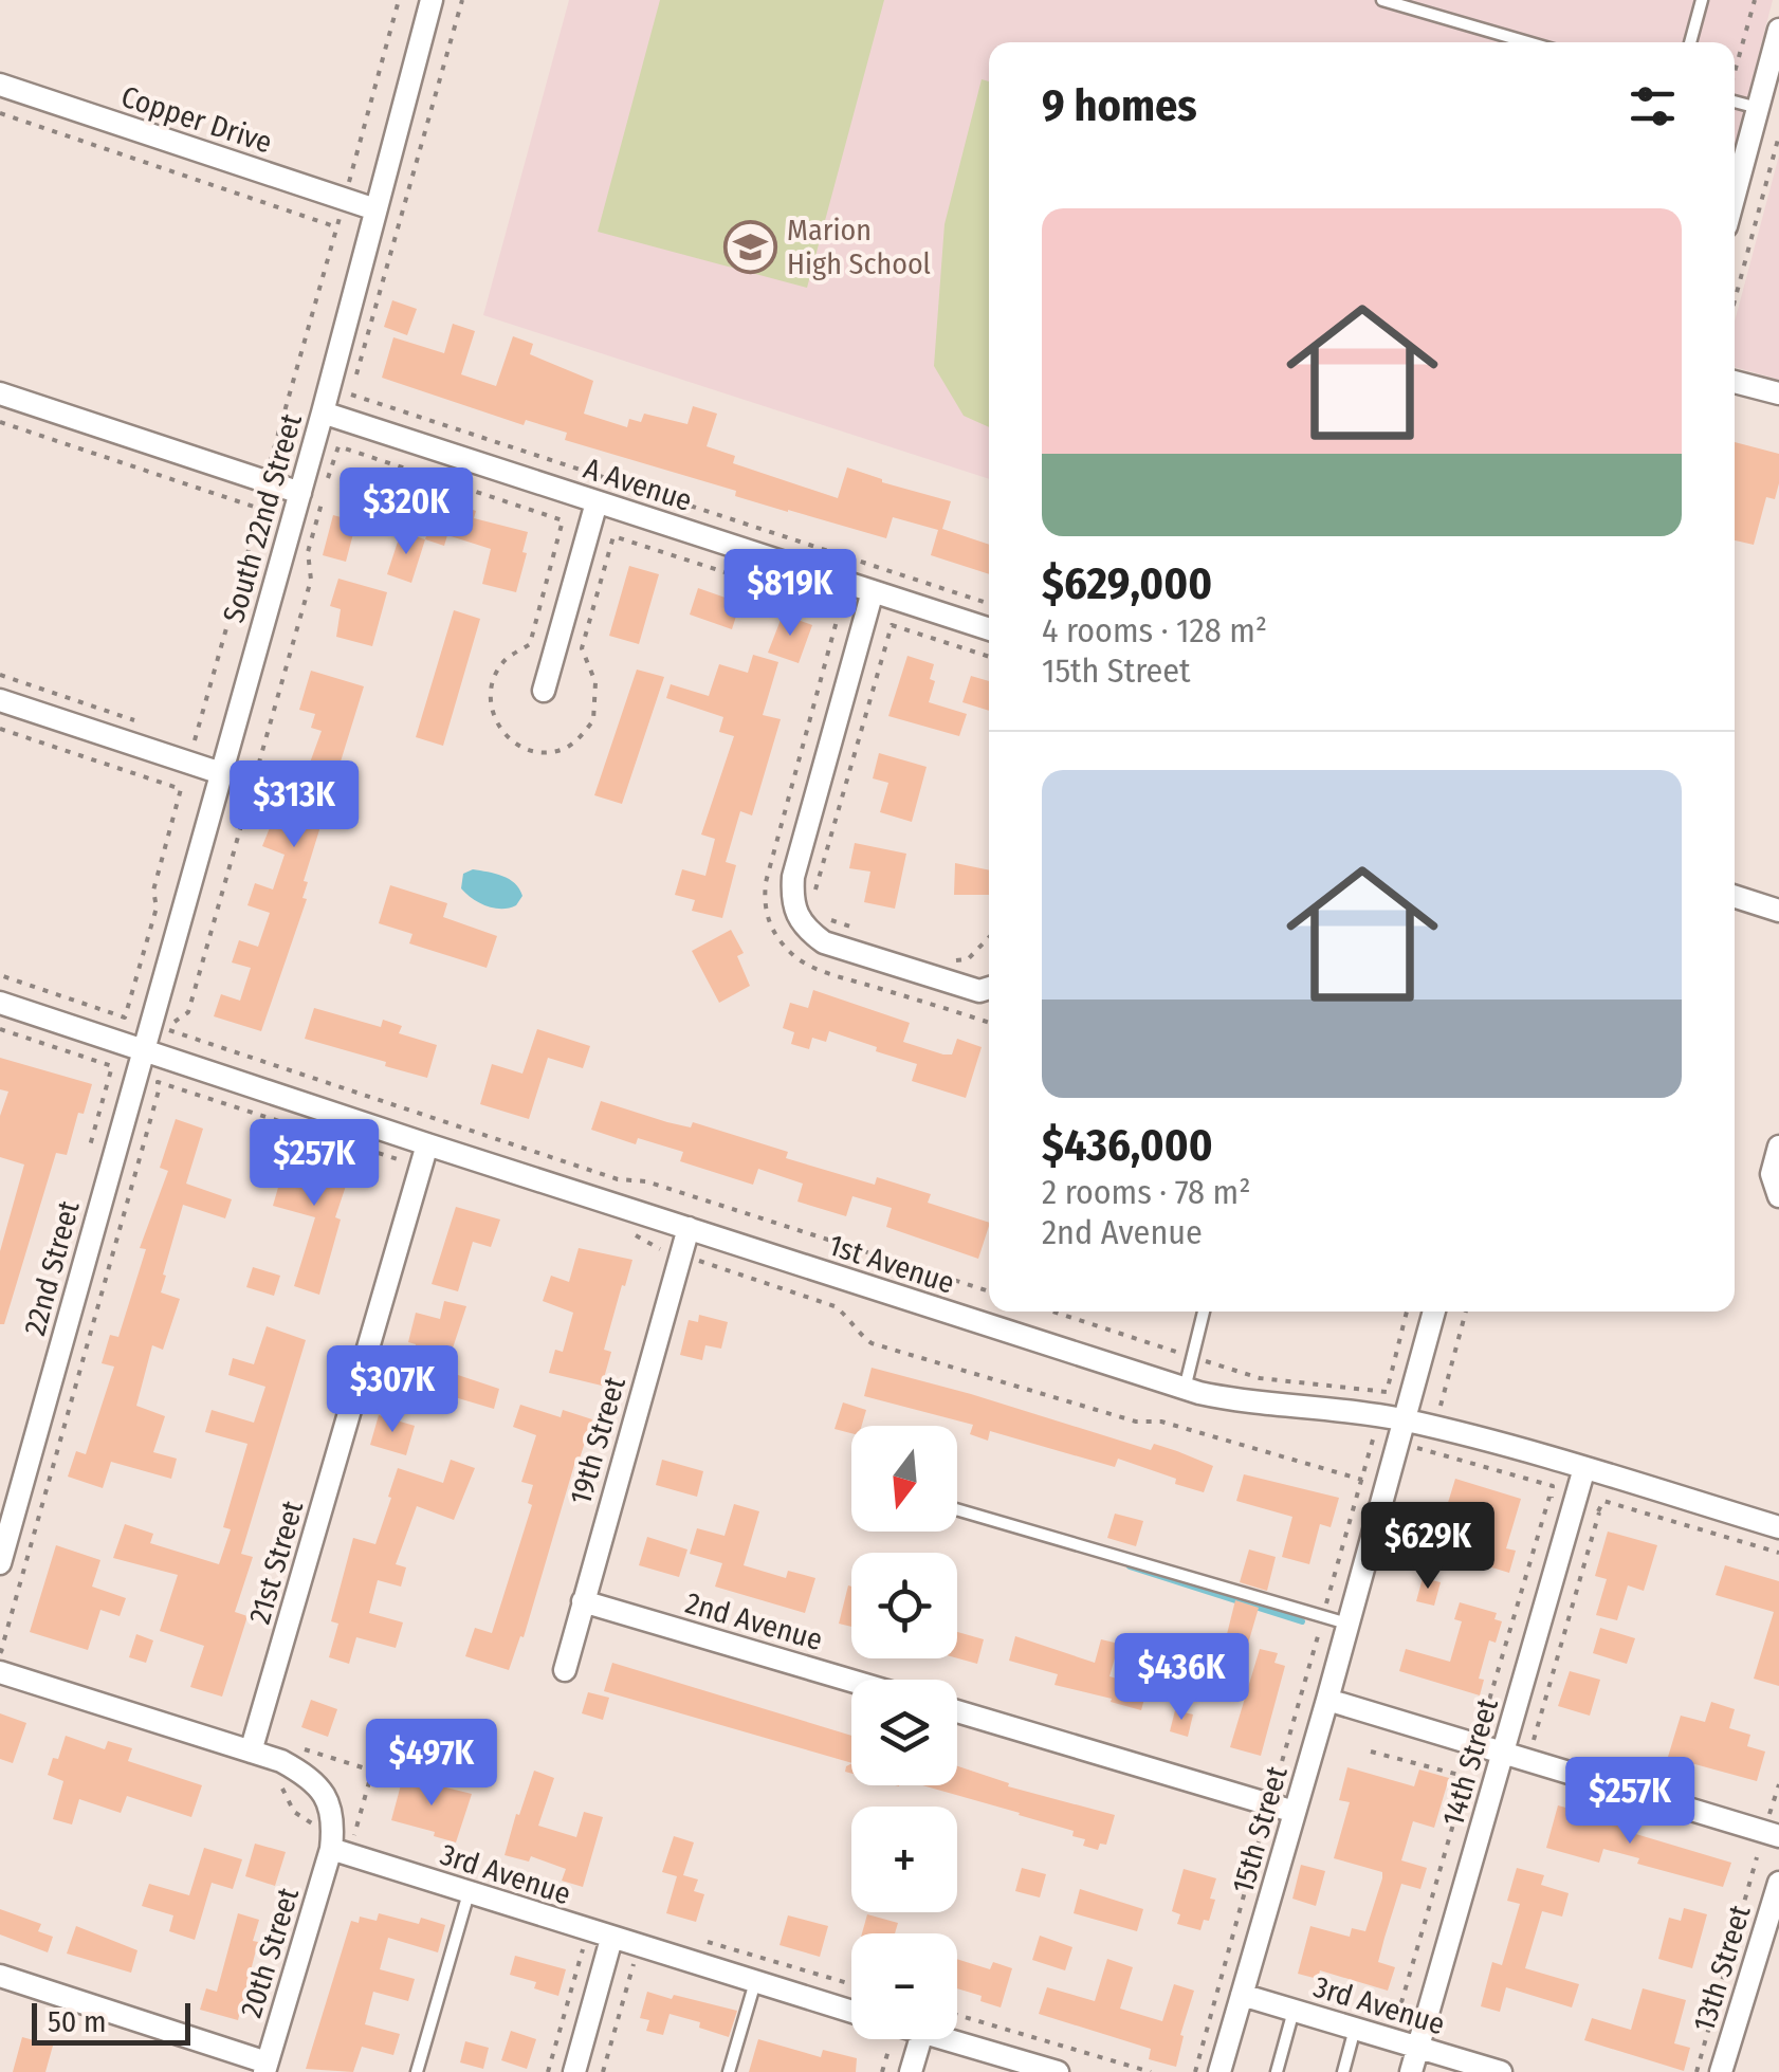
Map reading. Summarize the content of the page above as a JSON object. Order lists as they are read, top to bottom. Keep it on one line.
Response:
{"streets":{"street":["Copper Drive","A Avenue","South 22nd Street","1st Avenue","22nd Street","19th Street","21st Street","2nd Avenue","14th Street","15th Street","3rd Avenue","20th Street","13th Street"]},"crossings":[["Copper Drive","South 22nd Street"],["A Avenue","South 22nd Street"],["South 22nd Street","1st Avenue"],["South 22nd Street","22nd Street"],["1st Avenue","22nd Street"],["1st Avenue","19th Street"],["1st Avenue","21st Street"],["1st Avenue","14th Street"],["1st Avenue","15th Street"],["19th Street","2nd Avenue"],["14th Street","3rd Avenue"],["15th Street","3rd Avenue"],["3rd Avenue","20th Street"]],"places":{"school or university":["Marion High School"]},"scale_bar":"50 m","north":"bottom","page":{"heading":"9 homes","list":[{"name":"$629,000","note":"4 rooms · 128 m² · 15th Street"},{"name":"$436,000","note":"2 rooms · 78 m² · 2nd Avenue"}],"price":["$320K","$819K","$313K","$257K","$307K","$629K","$436K","$497K","$257K"],"map_buttons":["+","−"],"scale":"50 m"}}
